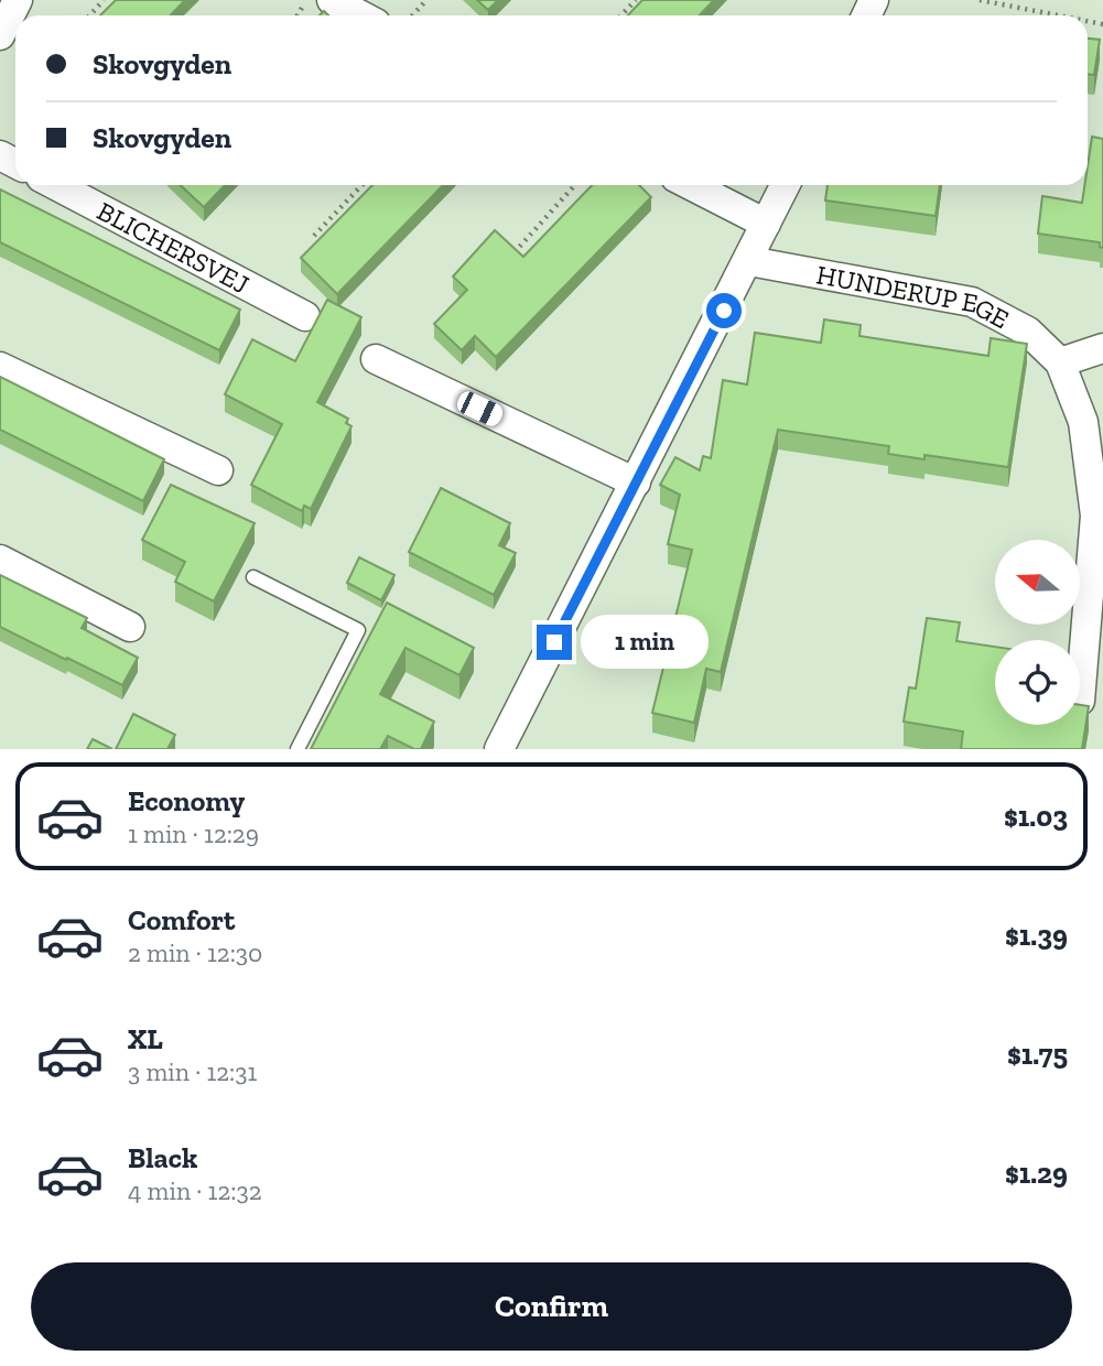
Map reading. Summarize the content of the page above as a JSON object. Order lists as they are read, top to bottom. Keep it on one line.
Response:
{"streets":{"street":["BLICHERSVEJ","HUNDERUP EGE"]},"north":"left","page":{"banner":["Skovgyden","Skovgyden"],"bubble":"1 min","list":[{"name":"Economy","note":"1 min · 12:29","value":"$1.03"},{"name":"Comfort","note":"2 min · 12:30","value":"$1.39"},{"name":"XL","note":"3 min · 12:31","value":"$1.75"},{"name":"Black","note":"4 min · 12:32","value":"$1.29"}],"buttons":"Confirm"}}
